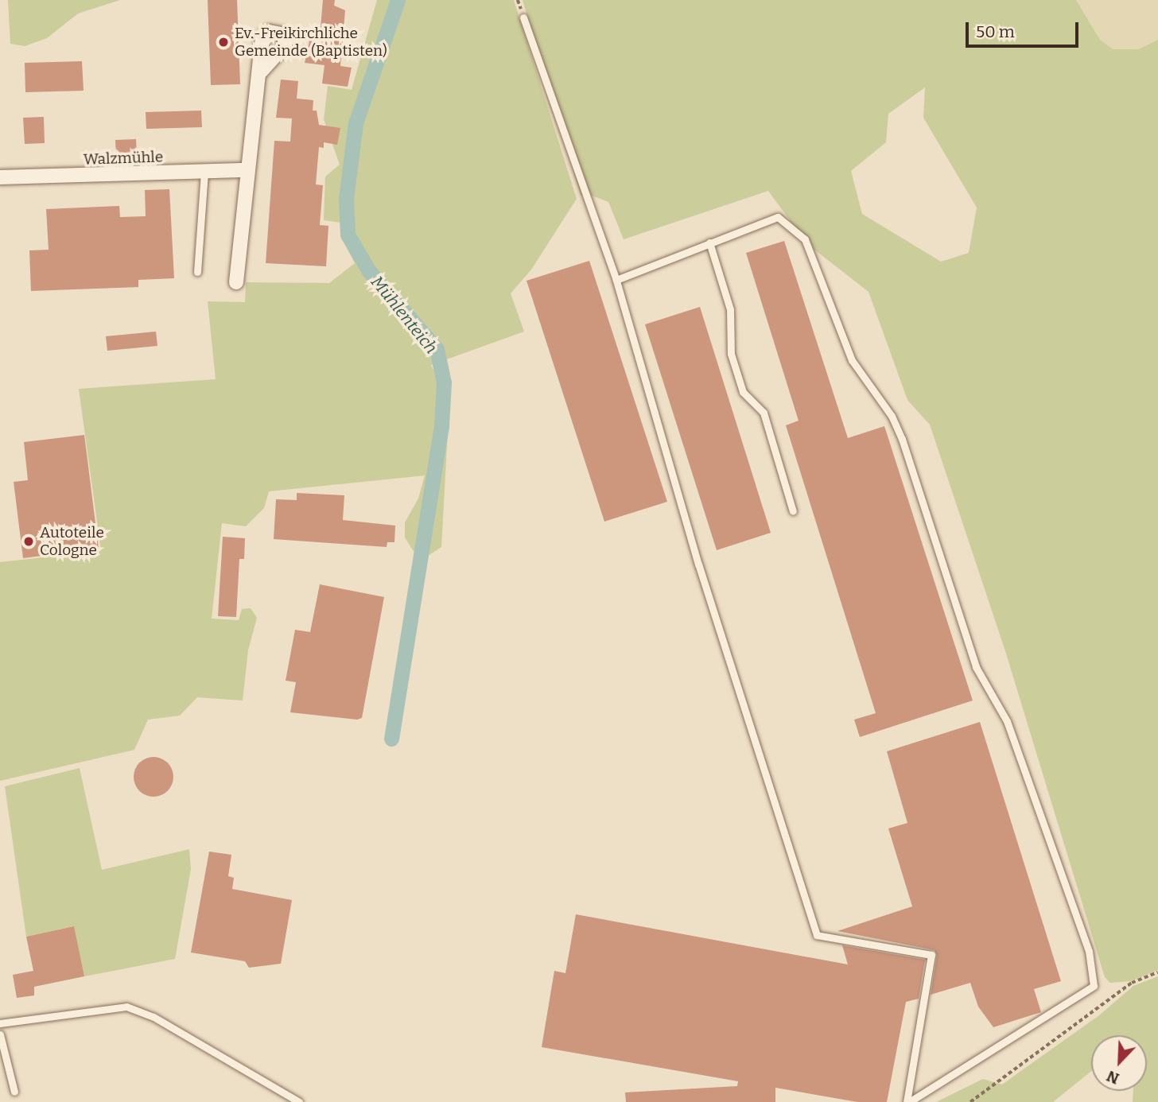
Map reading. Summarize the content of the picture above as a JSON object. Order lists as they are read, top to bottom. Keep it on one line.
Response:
{"streets":{"street":["Walzmühle"]},"water":["Mühlenteich"],"places":["Ev.-Freikirchliche Gemeinde (Baptisten)","Autoteile Cologne"],"scale_bar":"50 m","north":"bottom left"}
